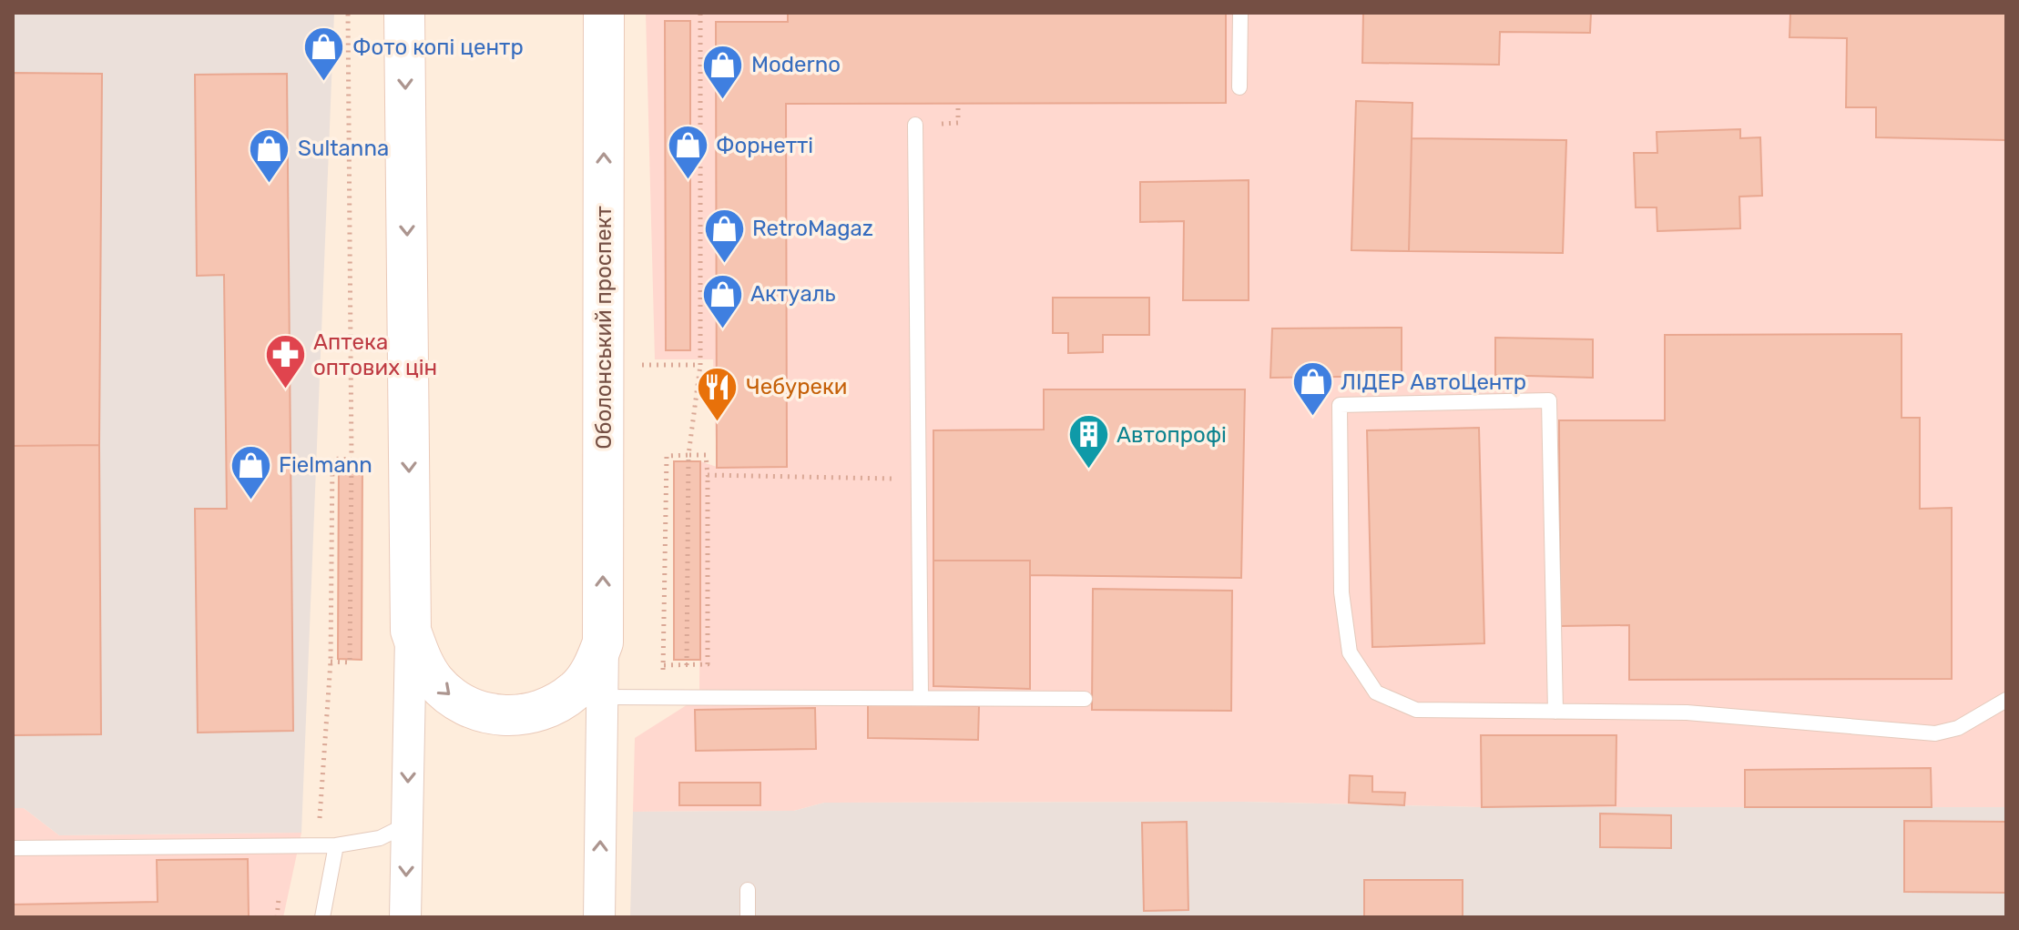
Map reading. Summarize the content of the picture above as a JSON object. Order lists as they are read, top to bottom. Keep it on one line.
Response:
{"streets":{"main road":["Оболонський проспект"]},"places":{"shop":["Фото копі центр","Moderno","Форнетті","Sultanna","RetroMagaz","Актуаль","ЛІДЕР АвтоЦентр","Fielmann"],"pharmacy":["Аптека оптових цін"],"restaurant":["Чебуреки"],"building":["Автопрофі"]}}
